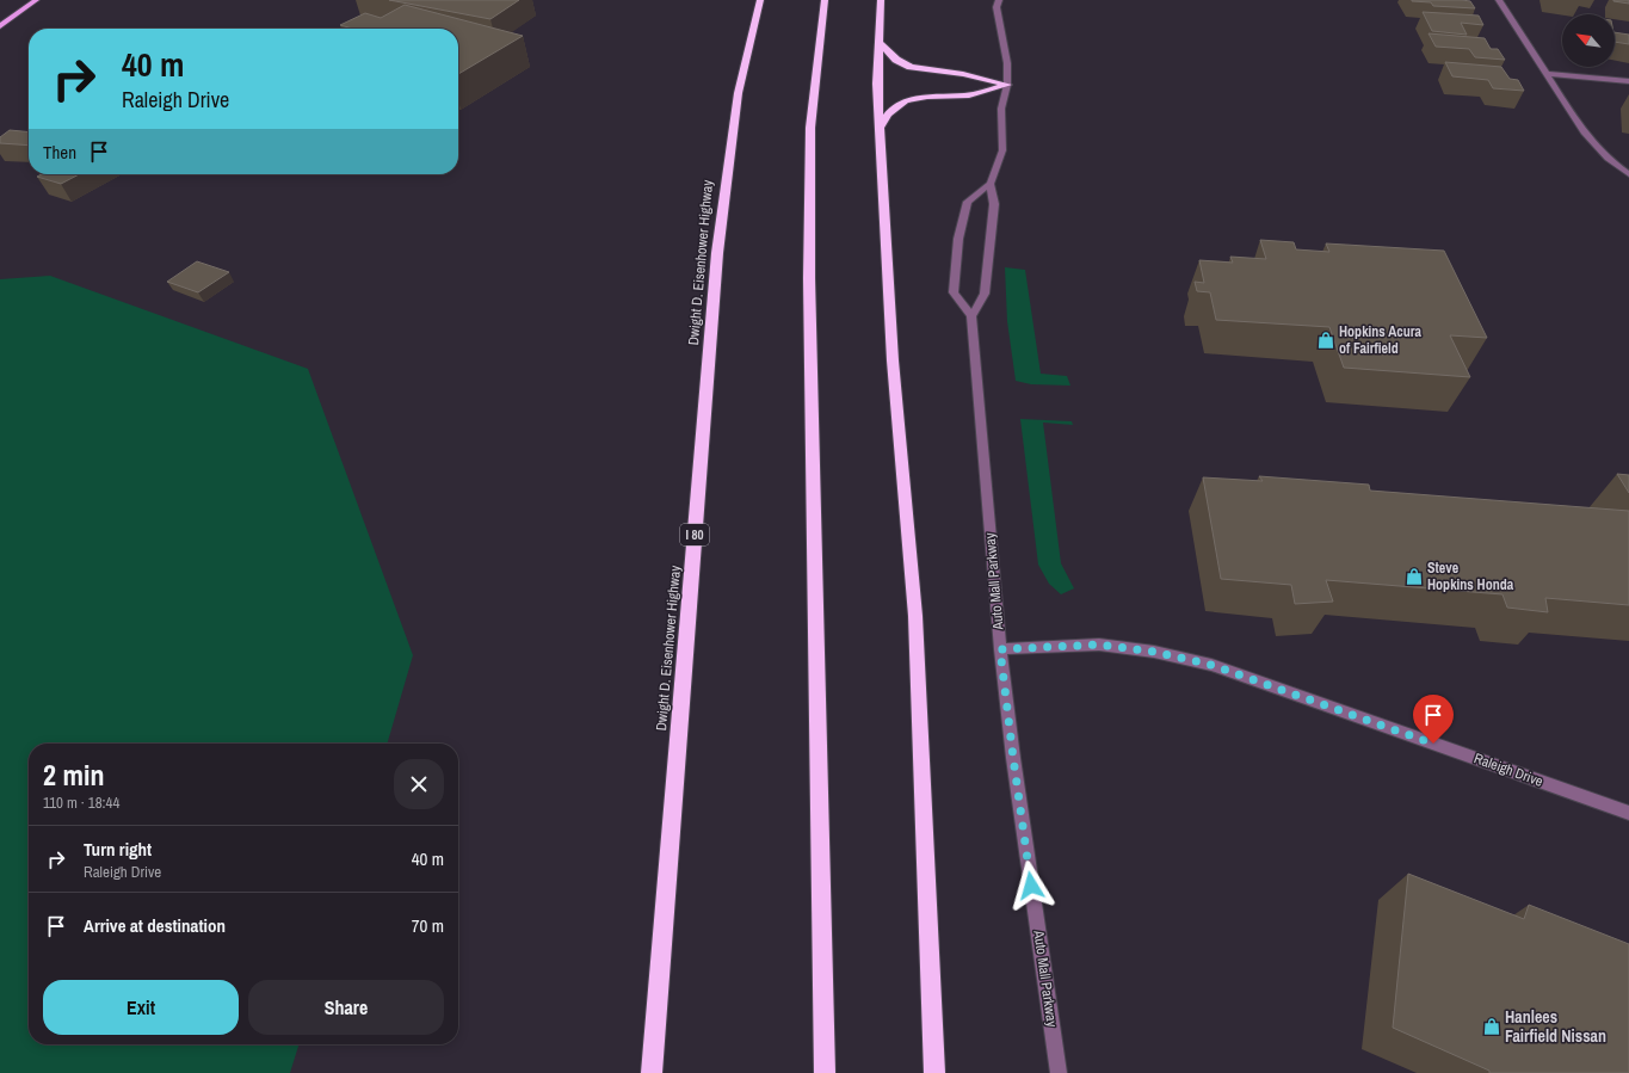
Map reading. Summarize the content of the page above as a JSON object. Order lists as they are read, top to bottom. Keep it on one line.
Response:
{"streets":{"highway":["Dwight D. Eisenhower Highway","I 80"],"street":["Auto Mall Parkway","Raleigh Drive"]},"crossings":[["Auto Mall Parkway","Raleigh Drive"]],"places":{"shop":["Hopkins Acura of Fairfield","Steve Hopkins Honda","Hanlees Fairfield Nissan"]},"north":"top left","page":{"turn":["40 m","Raleigh Drive"],"then":"Then","heading":["2 min","110 m · 18:44"],"list":[{"name":"Turn right","note":"Raleigh Drive","value":"40 m"},{"name":"Arrive at destination","value":"70 m"}],"buttons":["Exit","Share"]}}
